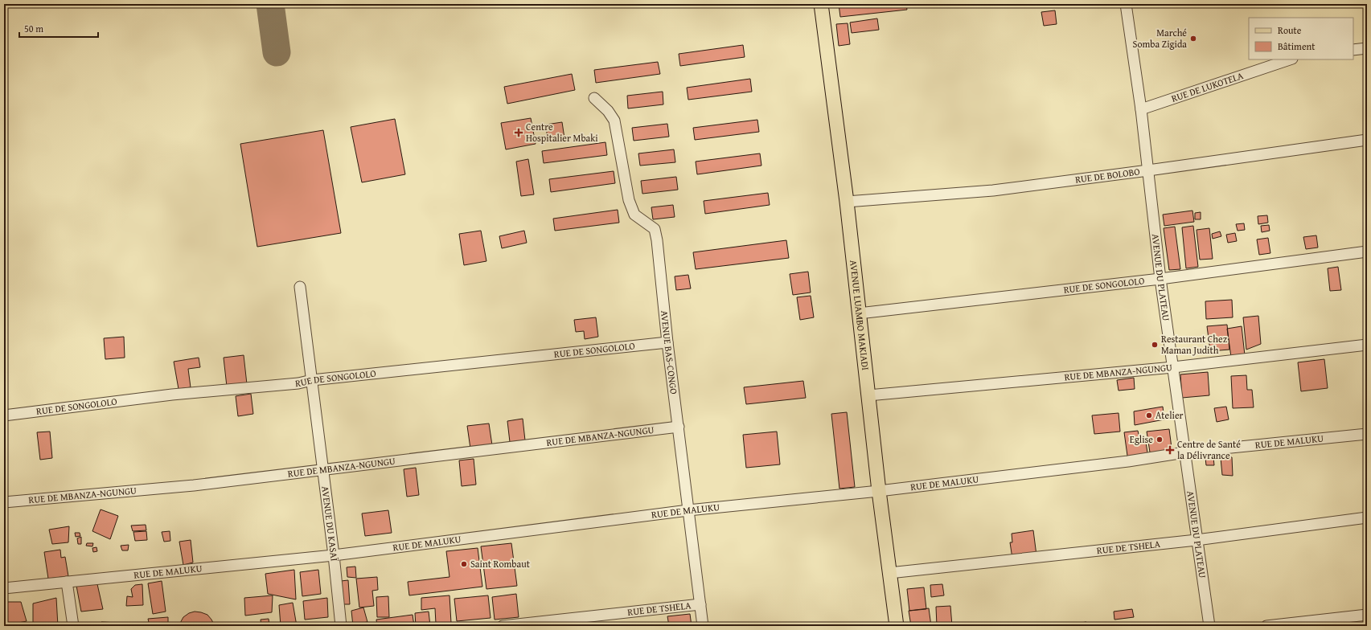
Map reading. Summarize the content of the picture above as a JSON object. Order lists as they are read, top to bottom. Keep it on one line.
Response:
{"streets":{"main road":["AVENUE LUAMBO MAKIADI"],"street":["RUE DE LUKOTELA","RUE DE BOLOBO","AVENUE DU PLATEAU","RUE DE SONGOLOLO","AVENUE BAS-CONGO","RUE DE MBANZA-NGUNGU","RUE DE MALUKU","AVENUE DU KASAÏ","RUE DE TSHELA"]},"crossings":[["RUE DE LUKOTELA","AVENUE DU PLATEAU"],["RUE DE BOLOBO","AVENUE DU PLATEAU"],["RUE DE BOLOBO","AVENUE LUAMBO MAKIADI"],["AVENUE DU PLATEAU","RUE DE SONGOLOLO"],["AVENUE DU PLATEAU","RUE DE MBANZA-NGUNGU"],["AVENUE DU PLATEAU","RUE DE MALUKU"],["AVENUE DU PLATEAU","RUE DE TSHELA"],["RUE DE SONGOLOLO","AVENUE LUAMBO MAKIADI"],["RUE DE SONGOLOLO","AVENUE BAS-CONGO"],["RUE DE SONGOLOLO","AVENUE DU KASAÏ"],["AVENUE LUAMBO MAKIADI","RUE DE MBANZA-NGUNGU"],["AVENUE LUAMBO MAKIADI","RUE DE MALUKU"],["AVENUE LUAMBO MAKIADI","RUE DE TSHELA"],["AVENUE BAS-CONGO","RUE DE MBANZA-NGUNGU"],["AVENUE BAS-CONGO","RUE DE MALUKU"],["AVENUE BAS-CONGO","RUE DE TSHELA"],["RUE DE MBANZA-NGUNGU","AVENUE DU KASAÏ"],["RUE DE MALUKU","AVENUE DU KASAÏ"]],"places":{"other":["Marché Somba Zigida","Restaurant Chez Maman Judith","Atelier","Eglise","Saint Rombaut"],"health":["Centre Hospitalier Mbaki","Centre de Santé la Délivrance"]},"legend":["Route","Bâtiment"],"scale_bar":"50 m"}
